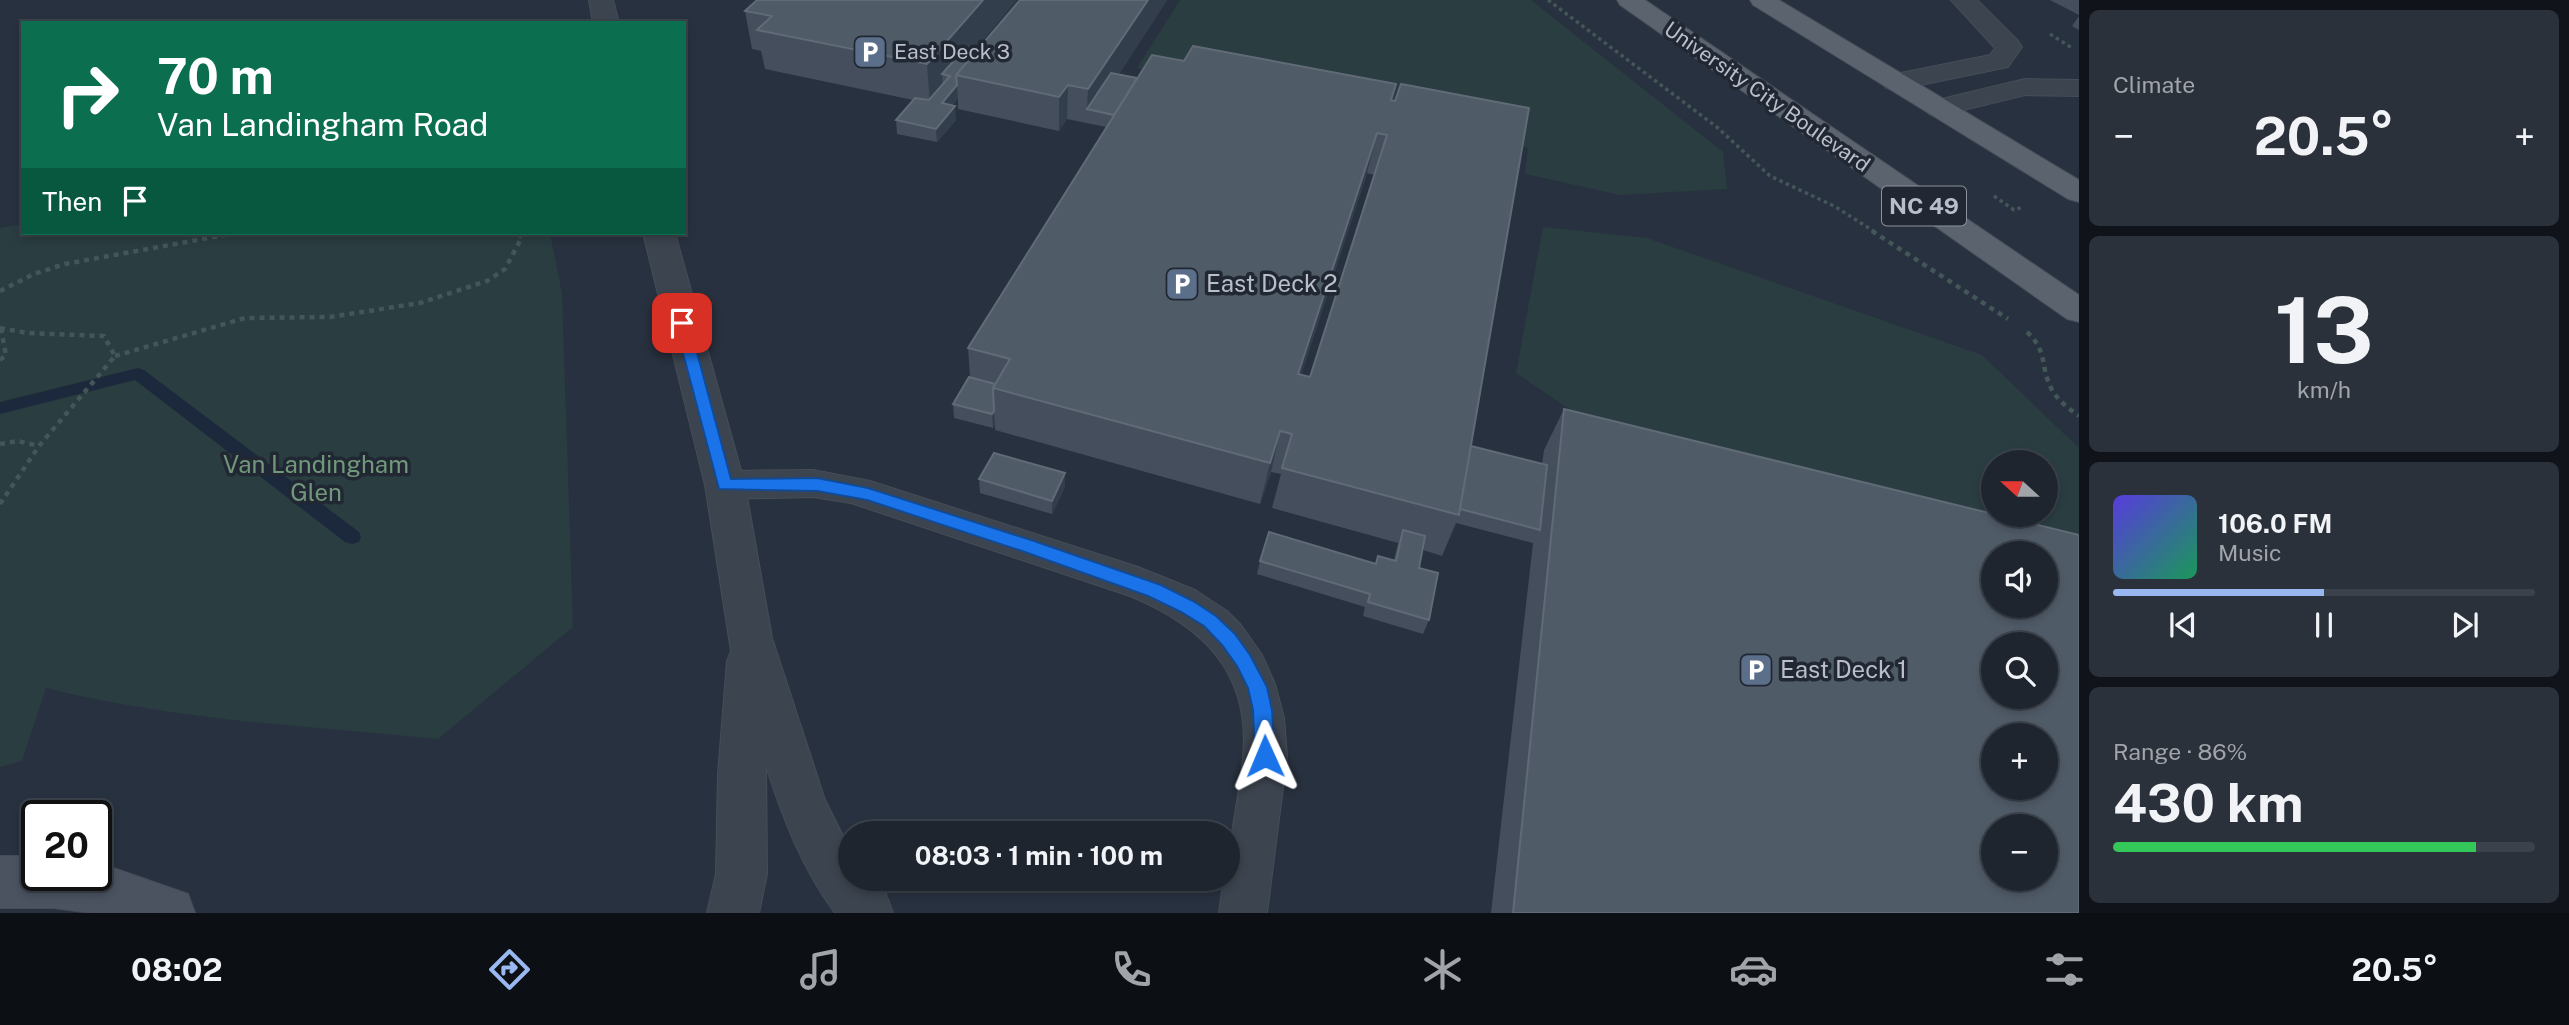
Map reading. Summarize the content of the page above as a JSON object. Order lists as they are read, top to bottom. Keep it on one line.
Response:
{"streets":{"main road":["University City Boulevard","NC 49"]},"parks":["Van Landingham Glen"],"places":{"parking":["East Deck 3","East Deck 2","East Deck 1"]},"north":"left","page":{"tile":["Climate",["13","km/h"],["Range · 86%","430 km"]],"turn":["70 m","Van Landingham Road"],"heat":["−","20.5°","+"],"then":"Then","map_buttons":["+","−"],"song":["106.0 FM","Music"],"limit":"20","trip":"08:03 · 1 min · 100 m","tabs":["08:02","20.5°"]}}
